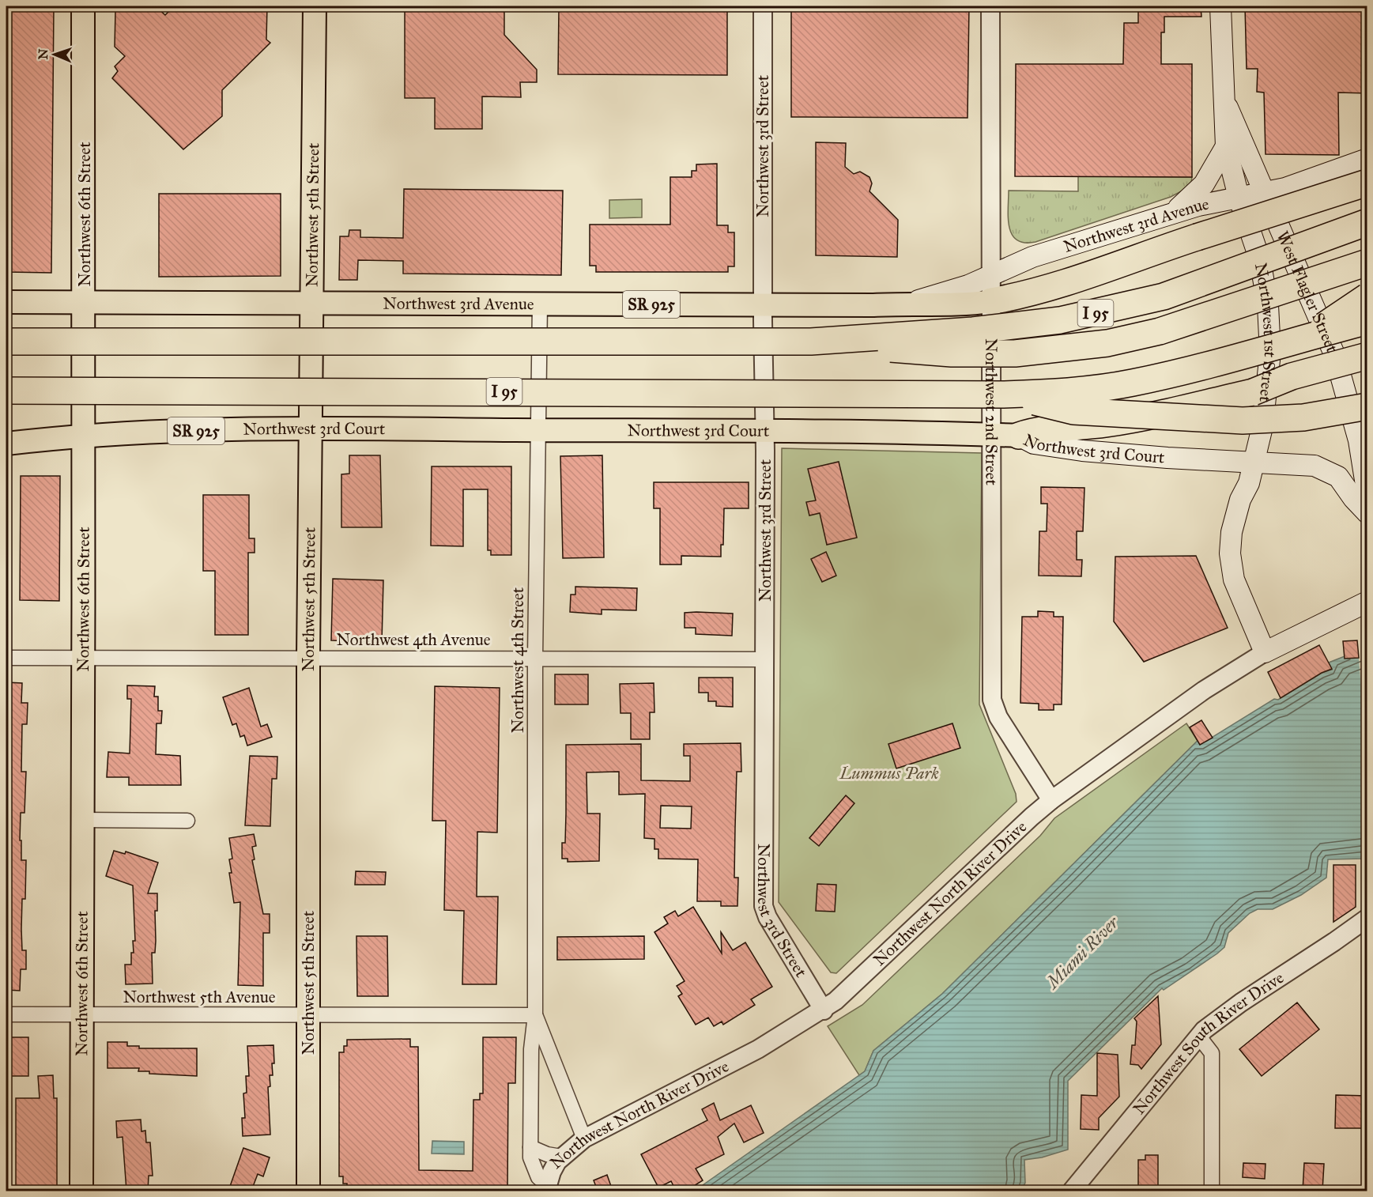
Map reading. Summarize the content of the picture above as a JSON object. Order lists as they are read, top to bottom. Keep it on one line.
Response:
{"streets":{"highway":["I 95"],"main road":["Northwest 6th Street","Northwest 5th Street","Northwest 3rd Avenue","West Flagler Street","SR 925","Northwest 1st Street","Northwest 3rd Court","Northwest North River Drive"],"street":["Northwest 3rd Street","Northwest 2nd Street","Northwest 4th Avenue","Northwest 4th Street","Northwest 5th Avenue","Northwest South River Drive"]},"crossings":[["Northwest 3rd Street","Northwest 3rd Avenue"],["Northwest 3rd Street","Northwest 3rd Court"],["Northwest 3rd Street","Northwest 4th Avenue"],["Northwest 3rd Street","Northwest North River Drive"],["Northwest 6th Street","Northwest 3rd Avenue"],["Northwest 6th Street","Northwest 3rd Court"],["Northwest 6th Street","Northwest 4th Avenue"],["Northwest 6th Street","Northwest 5th Avenue"],["Northwest 5th Street","Northwest 3rd Avenue"],["Northwest 5th Street","Northwest 3rd Court"],["Northwest 5th Street","Northwest 4th Avenue"],["Northwest 5th Street","Northwest 5th Avenue"],["Northwest 3rd Avenue","West Flagler Street"],["Northwest 3rd Avenue","Northwest 1st Street"],["Northwest 3rd Avenue","Northwest 2nd Street"],["Northwest 3rd Avenue","Northwest 4th Street"],["West Flagler Street","Northwest 1st Street"],["Northwest 1st Street","Northwest 3rd Court"],["Northwest 1st Street","Northwest North River Drive"],["Northwest 2nd Street","Northwest 3rd Court"],["Northwest 2nd Street","Northwest North River Drive"],["Northwest 3rd Court","Northwest 4th Street"],["Northwest 4th Avenue","Northwest 4th Street"],["Northwest 4th Street","Northwest North River Drive"],["Northwest 4th Street","Northwest 5th Avenue"]],"water":["Miami River"],"parks":["Lummus Park"],"north":"left"}
